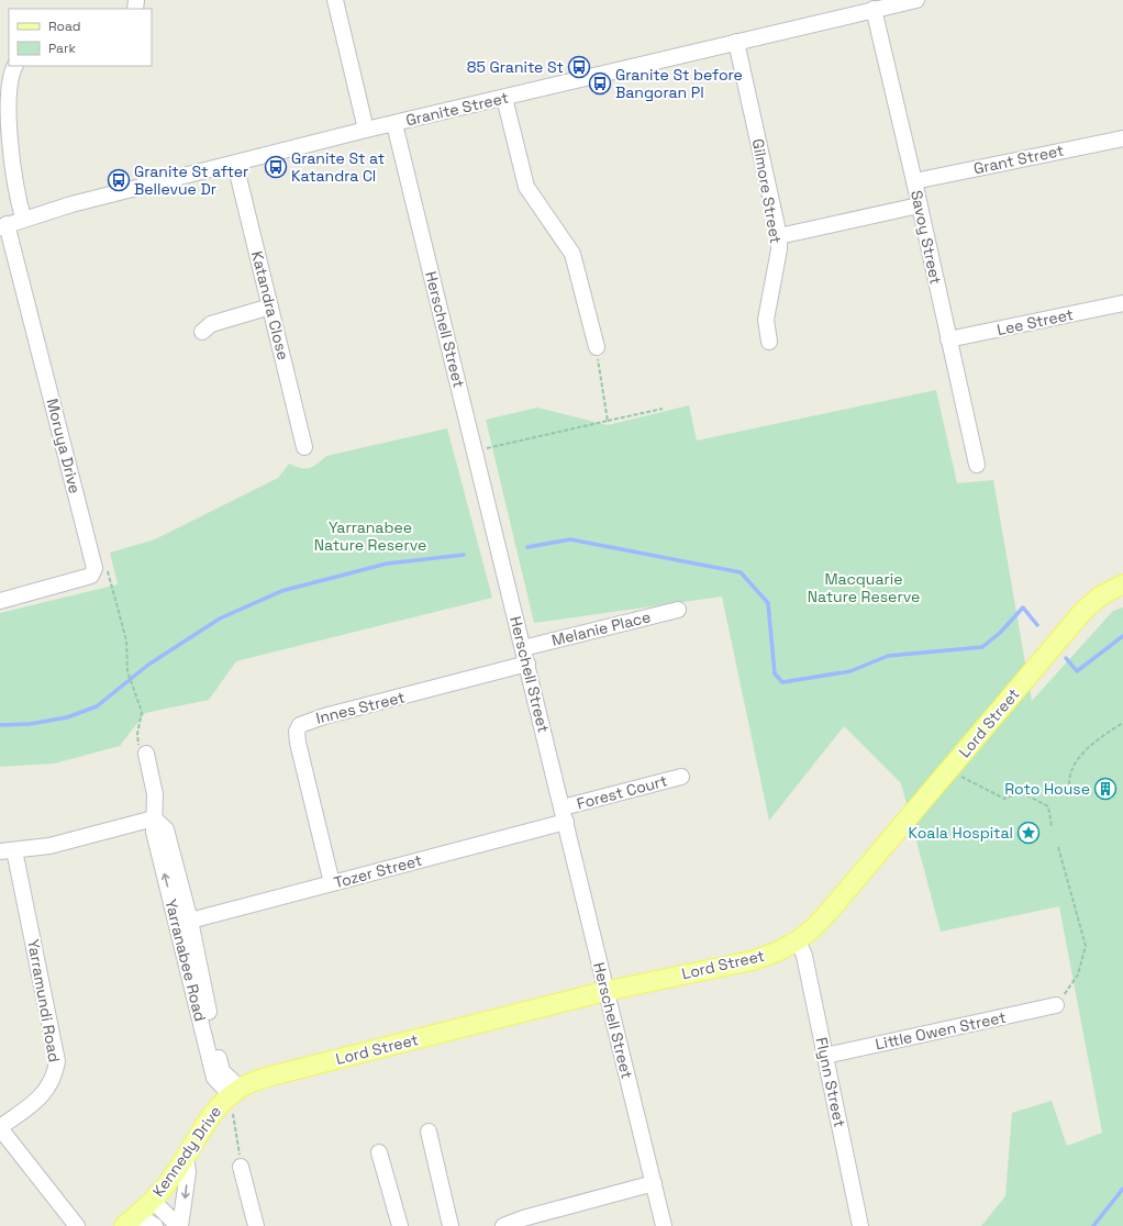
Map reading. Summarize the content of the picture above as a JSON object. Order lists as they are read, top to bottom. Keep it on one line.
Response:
{"streets":{"main road":["Lord Street","Kennedy Drive"],"street":["Granite Street","Grant Street","Gilmore Street","Savoy Street","Katandra Close","Lee Street","Herschell Street","Moruya Drive","Melanie Place","Innes Street","Forest Court","Tozer Street","Yarranabee Road","Yarramundi Road","Little Owen Street","Flynn Street"]},"crossings":[["Granite Street","Gilmore Street"],["Granite Street","Savoy Street"],["Granite Street","Katandra Close"],["Granite Street","Herschell Street"],["Granite Street","Moruya Drive"],["Grant Street","Savoy Street"],["Savoy Street","Lee Street"],["Herschell Street","Melanie Place"],["Herschell Street","Innes Street"],["Herschell Street","Lord Street"],["Herschell Street","Forest Court"],["Herschell Street","Tozer Street"],["Innes Street","Tozer Street"],["Lord Street","Yarranabee Road"],["Lord Street","Flynn Street"],["Lord Street","Kennedy Drive"],["Forest Court","Tozer Street"],["Tozer Street","Yarranabee Road"],["Yarranabee Road","Kennedy Drive"],["Little Owen Street","Flynn Street"]],"parks":["Yarranabee Nature Reserve","Macquarie Nature Reserve"],"places":{"bus stop":["85 Granite St","Granite St before Bangoran Pl","Granite St at Katandra Cl","Granite St after Bellevue Dr"],"building":["Roto House"],"place":["Koala Hospital"]},"legend":["Road","Park"]}
